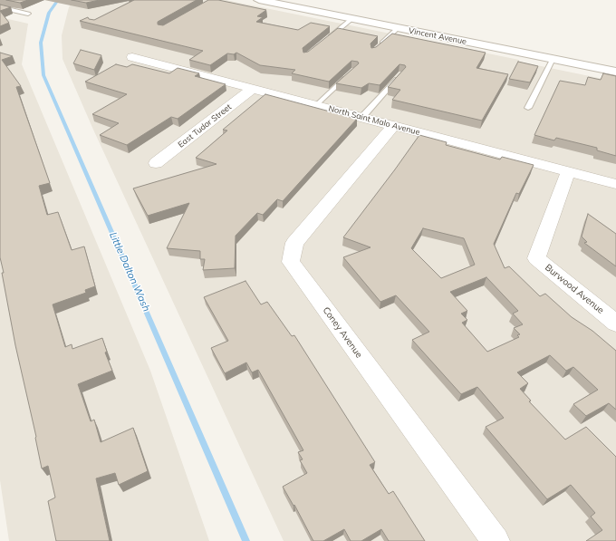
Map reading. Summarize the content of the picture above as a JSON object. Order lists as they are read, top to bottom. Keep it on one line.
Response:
{"streets":{"street":["Vincent Avenue","North Saint Malo Avenue","East Tudor Street","Burwood Avenue","Coney Avenue"]},"crossings":[["North Saint Malo Avenue","East Tudor Street"],["North Saint Malo Avenue","Burwood Avenue"],["North Saint Malo Avenue","Coney Avenue"]],"water":["Little Dalton Wash"]}
